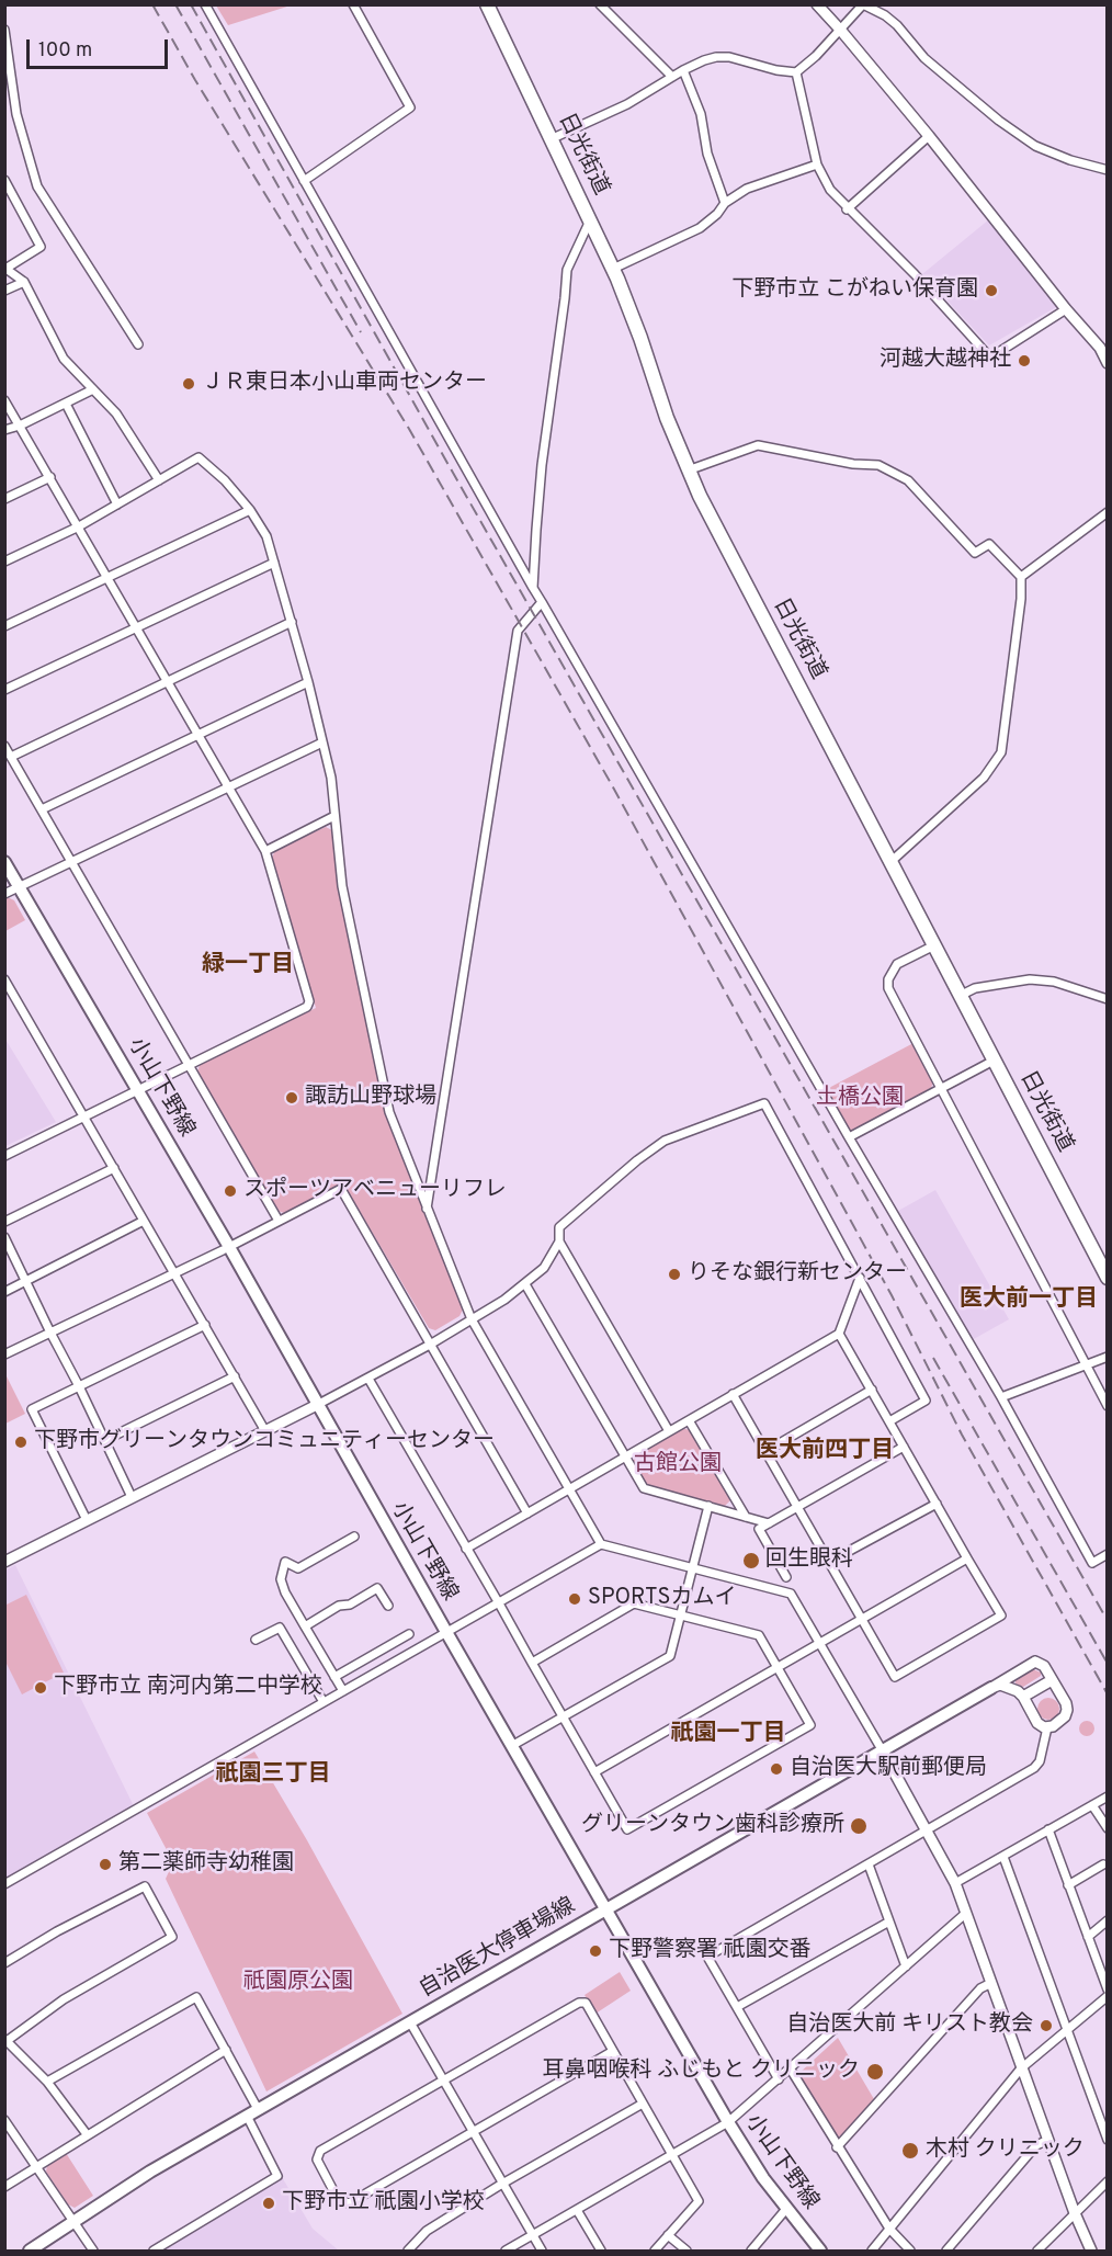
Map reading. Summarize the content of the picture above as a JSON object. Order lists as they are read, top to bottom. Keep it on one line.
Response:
{"streets":{"highway":["日光街道"],"main road":["小山下野線","自治医大停車場線"]},"crossings":[["小山下野線","自治医大停車場線"]],"districts":["緑一丁目","医大前一丁目","医大前四丁目","祇園一丁目","祇園三丁目"],"parks":["土橋公園","古館公園","祇園原公園"],"places":["下野市立 こがねい保育園","河越大越神社","ＪＲ東日本小山車両センター","諏訪山野球場","スポーツアベニューリフレ","りそな銀行新センター","下野市グリーンタウンコミュニティーセンター","回生眼科","SPORTSカムイ","下野市立 南河内第二中学校","自治医大駅前郵便局","グリーンタウン歯科診療所","第二薬師寺幼稚園","下野警察署 祇園交番","自治医大前 キリスト教会","耳鼻咽喉科 ふじもと クリニック","木村 クリニック","下野市立 祇園小学校"],"scale_bar":"100 m"}
